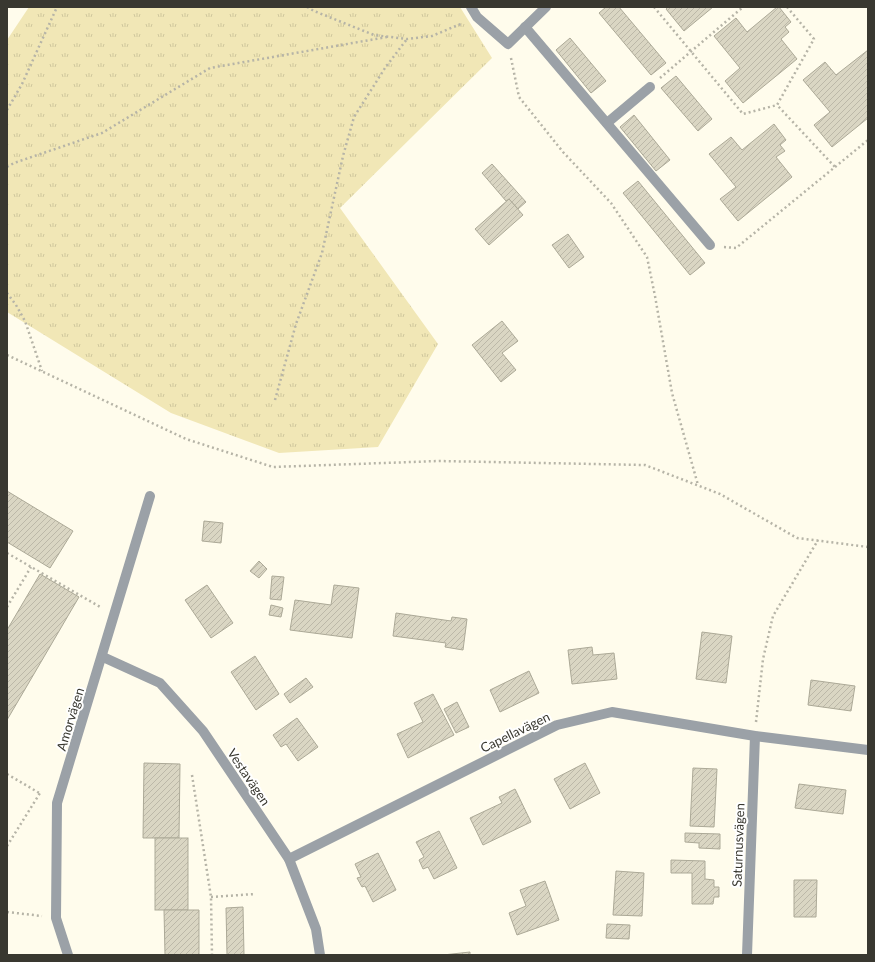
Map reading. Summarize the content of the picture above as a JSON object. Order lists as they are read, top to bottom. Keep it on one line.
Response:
{"streets":{"street":["Amorvägen","Capellavägen","Vestavägen","Saturnusvägen"]},"crossings":[["Amorvägen","Vestavägen"],["Capellavägen","Vestavägen"],["Capellavägen","Saturnusvägen"]]}
